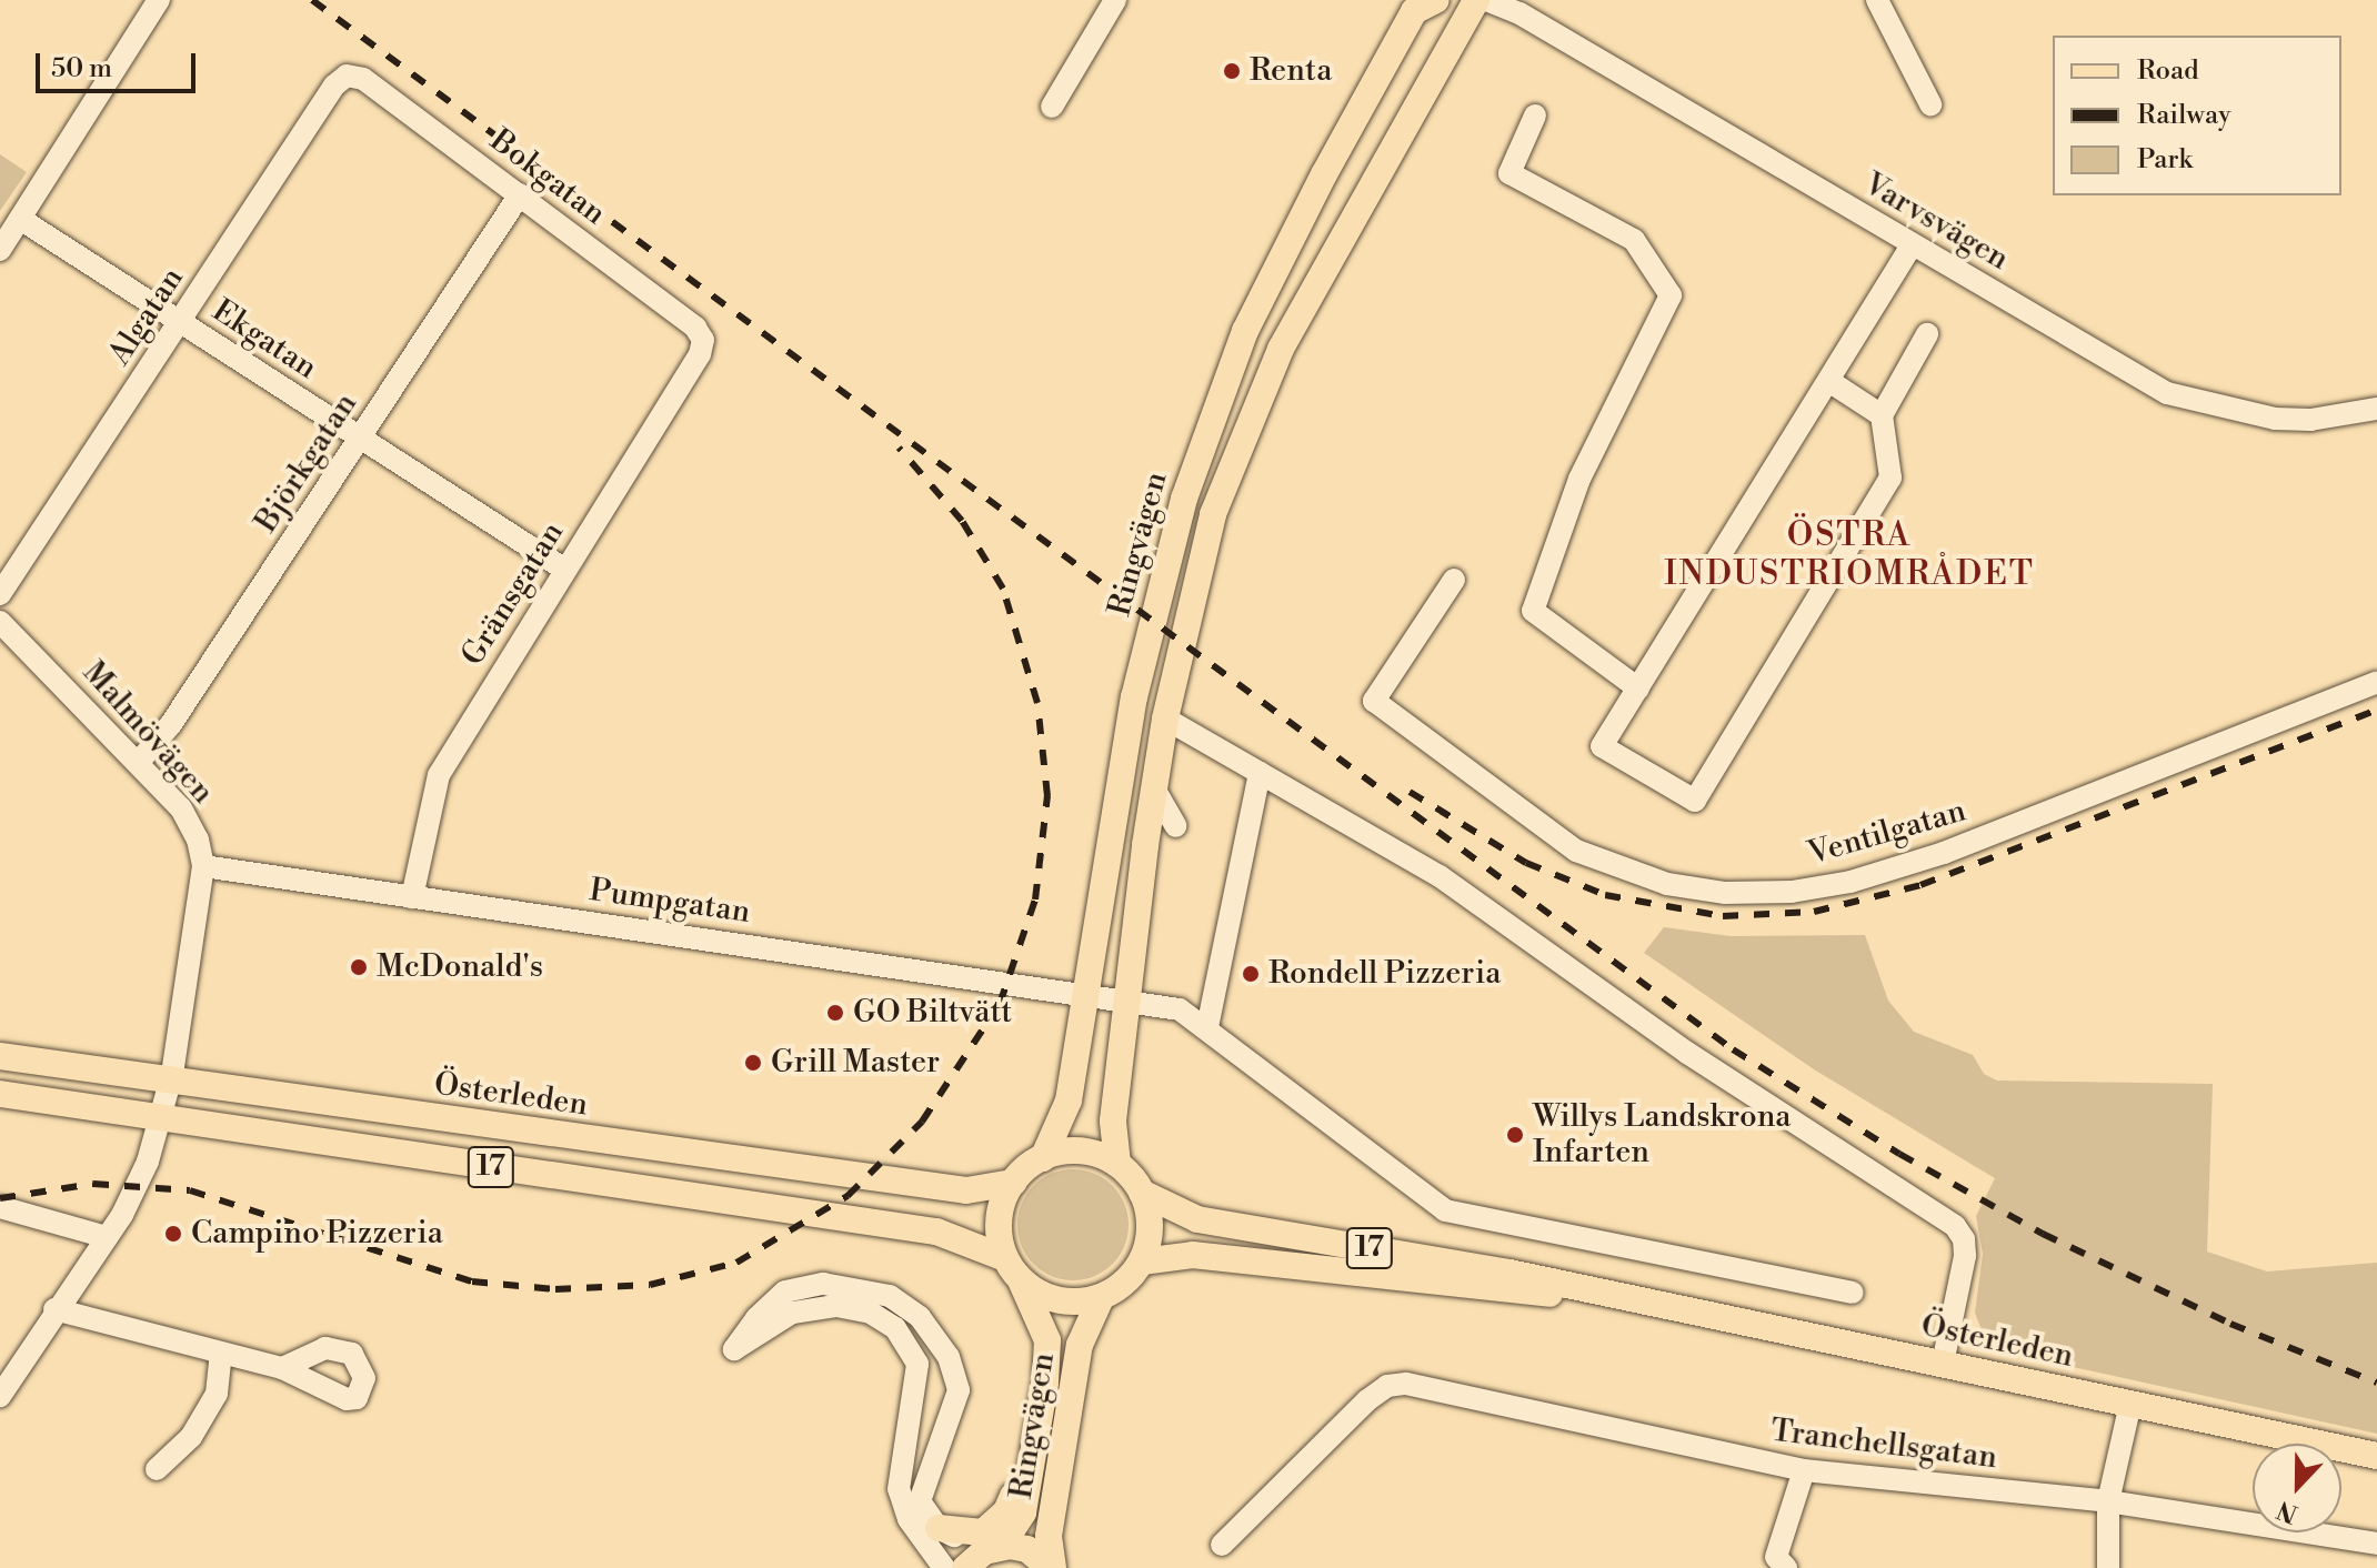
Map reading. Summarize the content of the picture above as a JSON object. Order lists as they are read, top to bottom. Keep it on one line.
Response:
{"streets":{"main road":["Ringvägen","Österleden","17"],"street":["Bokgatan","Varvsvägen","Algatan","Ekgatan","Björkgatan","Gränsgatan","Malmövägen","Ventilgatan","Pumpgatan","Tranchellsgatan"]},"crossings":[["Bokgatan","Algatan"],["Bokgatan","Björkgatan"],["Bokgatan","Gränsgatan"],["Algatan","Ekgatan"],["Ekgatan","Björkgatan"],["Ekgatan","Gränsgatan"],["Björkgatan","Malmövägen"],["Ringvägen","Pumpgatan"],["Ringvägen","Österleden"],["Ringvägen","17"],["Gränsgatan","Pumpgatan"],["Malmövägen","Pumpgatan"],["Malmövägen","Österleden"],["Malmövägen","17"],["Österleden","17"]],"districts":["ÖSTRA INDUSTRIOMRÅDET"],"places":["Renta","McDonald's","Rondell Pizzeria","GO Biltvätt","Grill Master","Willys Landskrona Infarten","Campino Pizzeria"],"legend":["Road","Railway","Park"],"scale_bar":"50 m","north":"bottom"}
